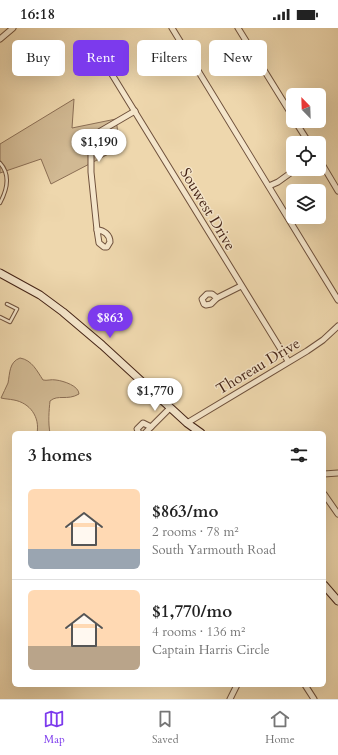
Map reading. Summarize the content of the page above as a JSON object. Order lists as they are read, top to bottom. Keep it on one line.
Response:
{"streets":{"street":["Souwest Drive","Thoreau Drive"]},"crossings":[["Souwest Drive","Thoreau Drive"]],"north":"top left","page":{"status":"16:18","chip":["Buy","Rent","Filters","New"],"price":["$1,190","$863","$1,770"],"heading":"3 homes","list":[{"name":"$863/mo","note":"2 rooms · 78 m² · South Yarmouth Road"},{"name":"$1,770/mo","note":"4 rooms · 136 m² · Captain Harris Circle"}],"tabs":["Map","Saved","Home"]}}
